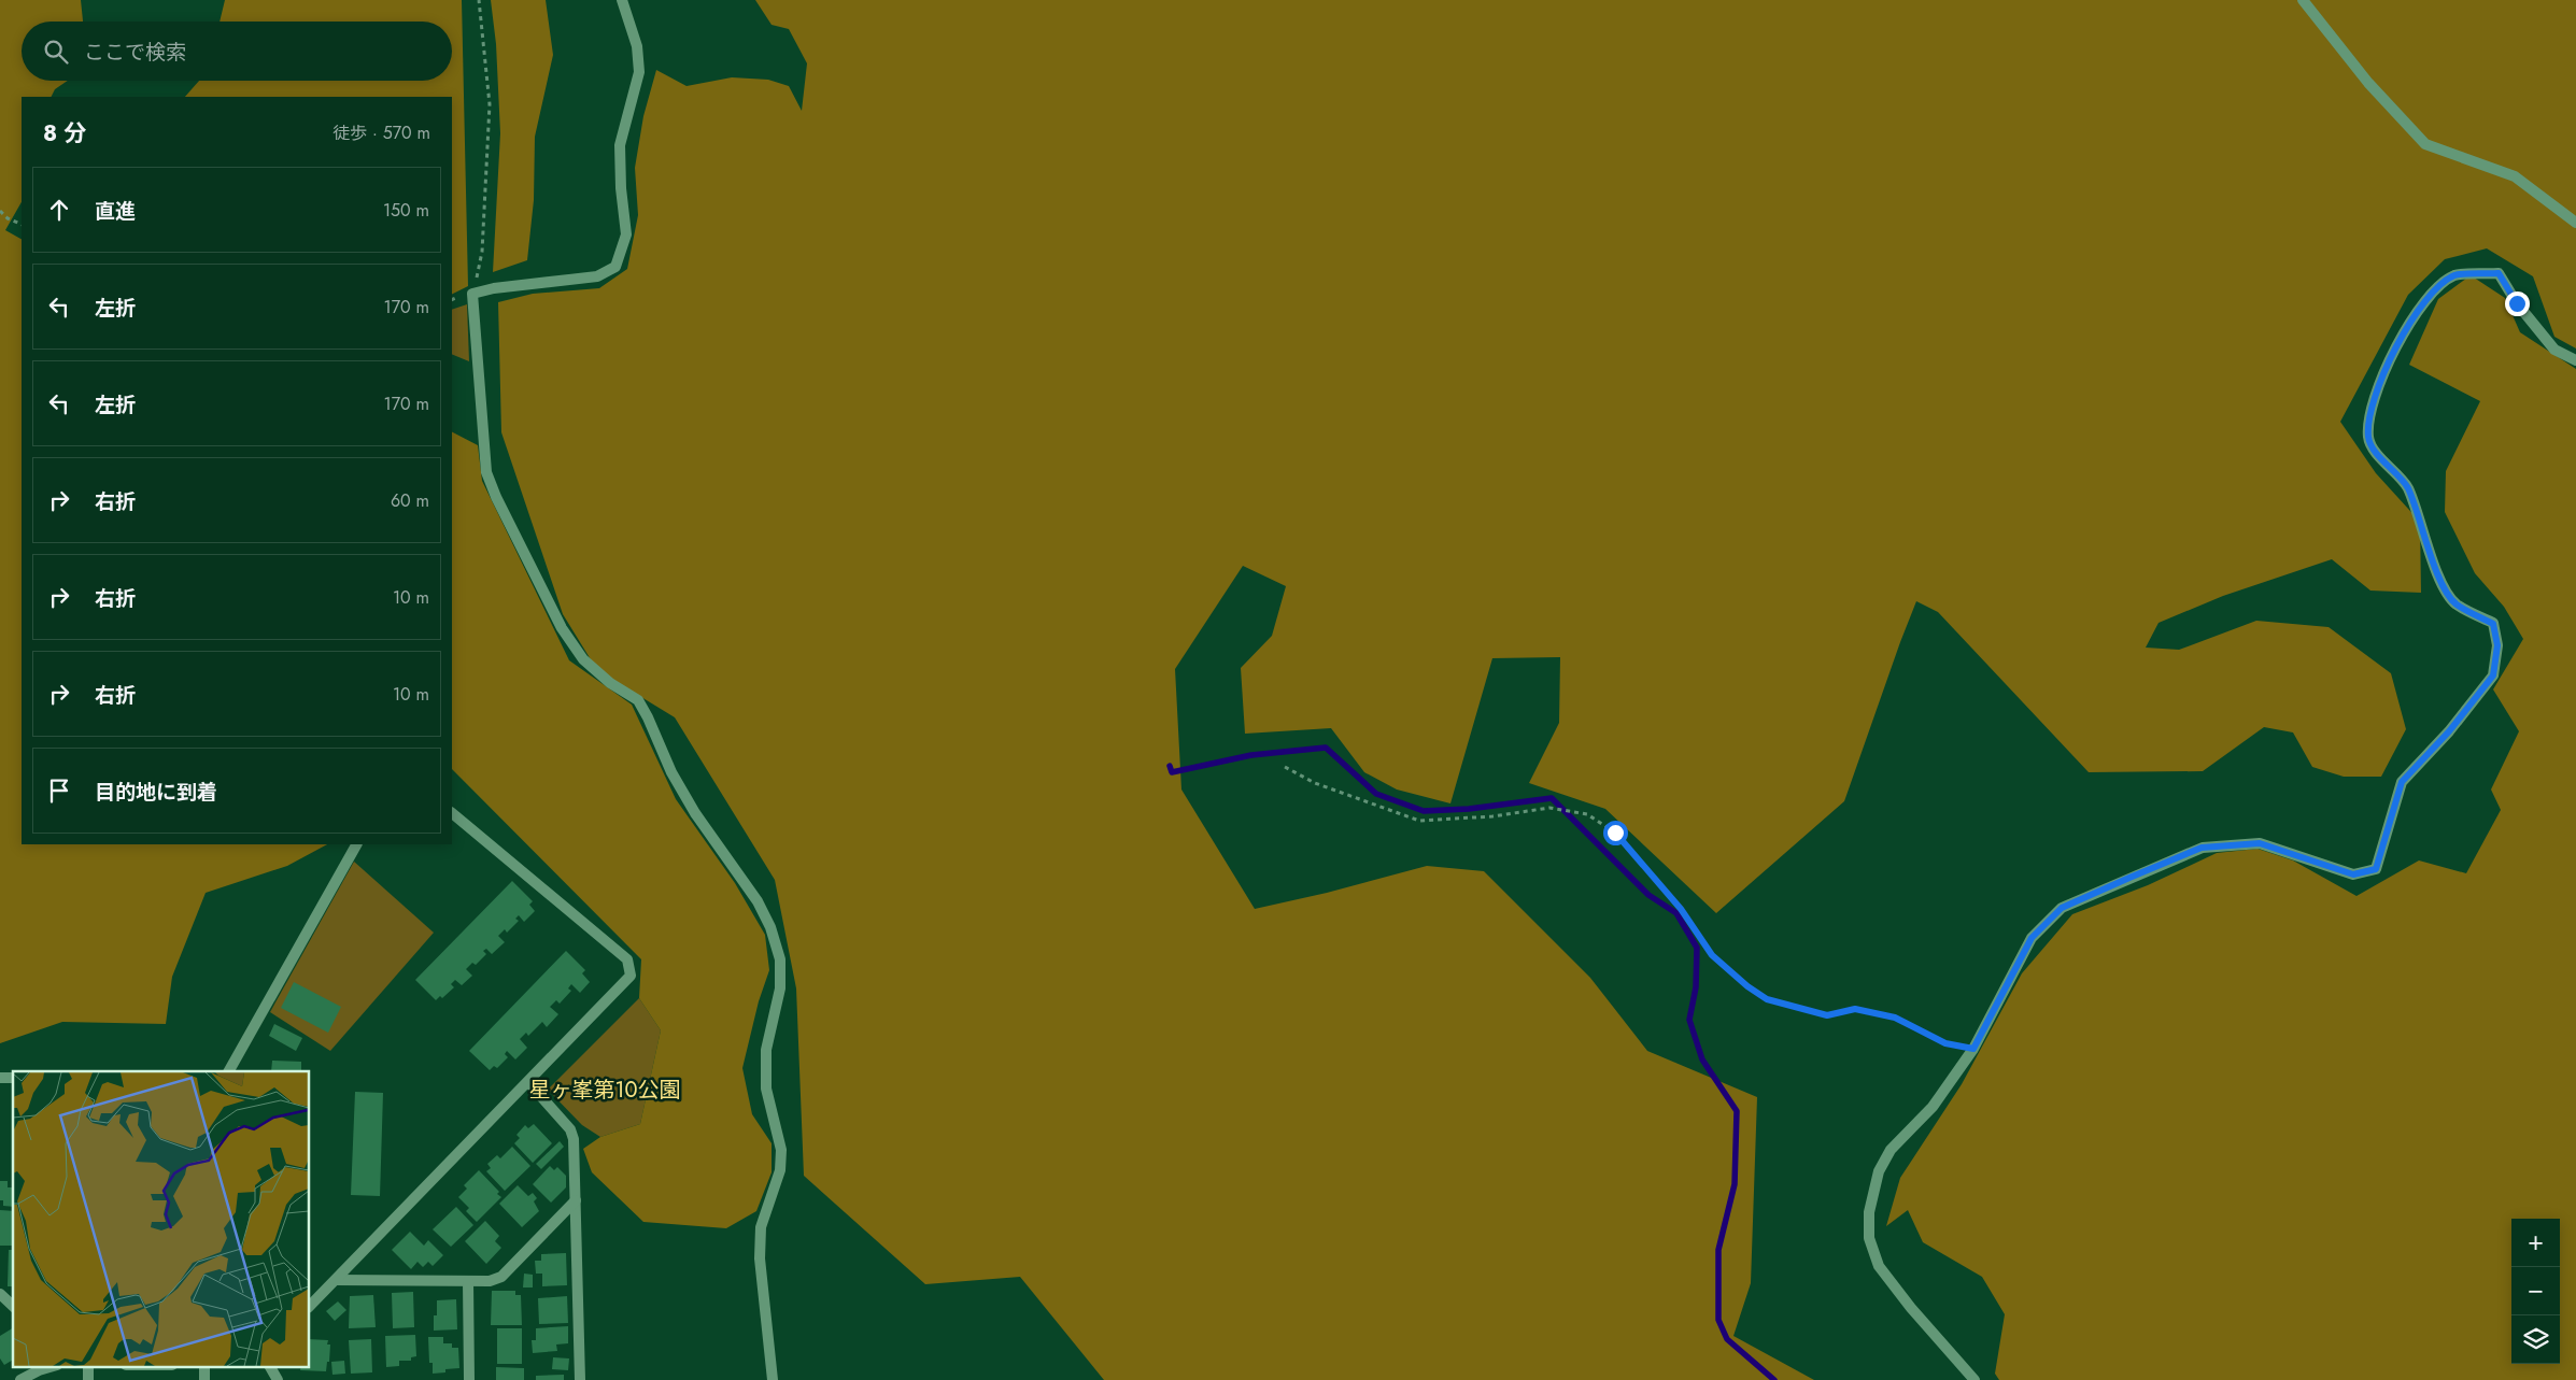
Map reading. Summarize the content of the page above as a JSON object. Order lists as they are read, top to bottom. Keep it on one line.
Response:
{"parks":["星ヶ峯第10公園"],"page":{"search":"ここで検索","heading":["8 分","徒歩 · 570 m"],"list":[["直進","150 m"],["左折","170 m"],["左折","170 m"],["右折","60 m"],["右折","10 m"],["右折","10 m"],"目的地に到着"],"map_buttons":["+","−"]}}
